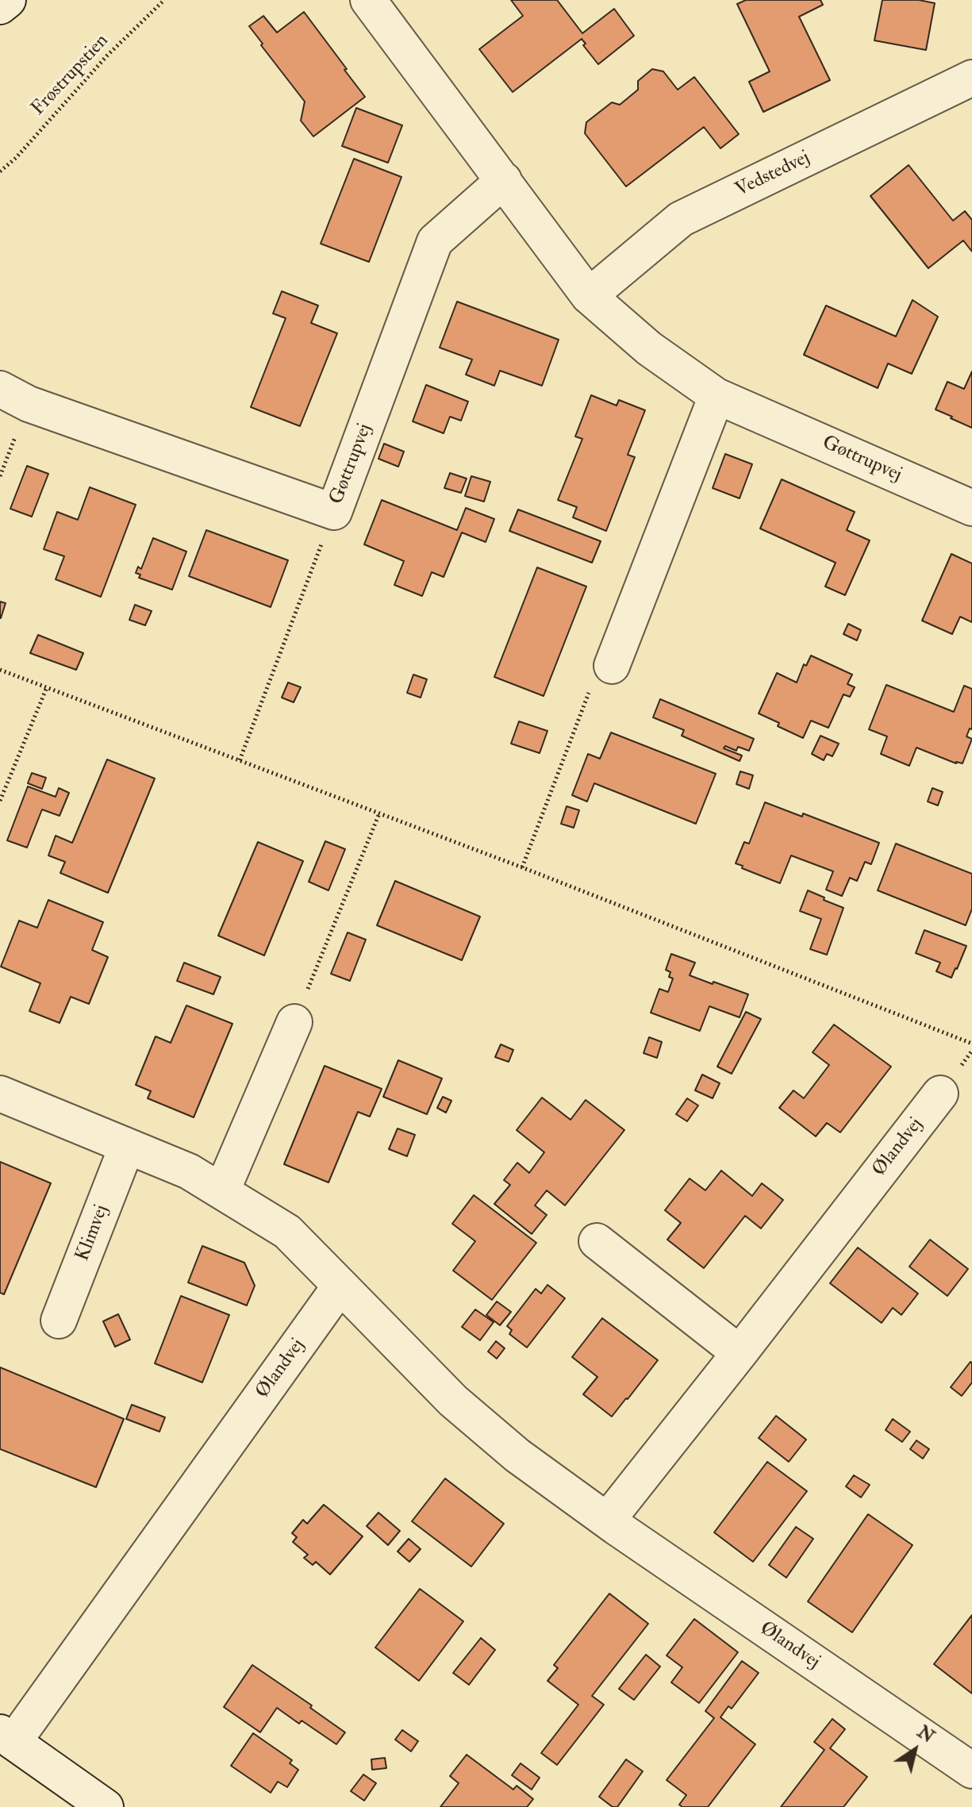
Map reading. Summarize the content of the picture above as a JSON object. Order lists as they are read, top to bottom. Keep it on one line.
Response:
{"streets":{"street":["Vedstedvej","Gøttrupvej","Ølandvej","Klimvej"],"path":["Frøstrupstien"]},"crossings":[["Vedstedvej","Gøttrupvej"]],"north":"top right"}
